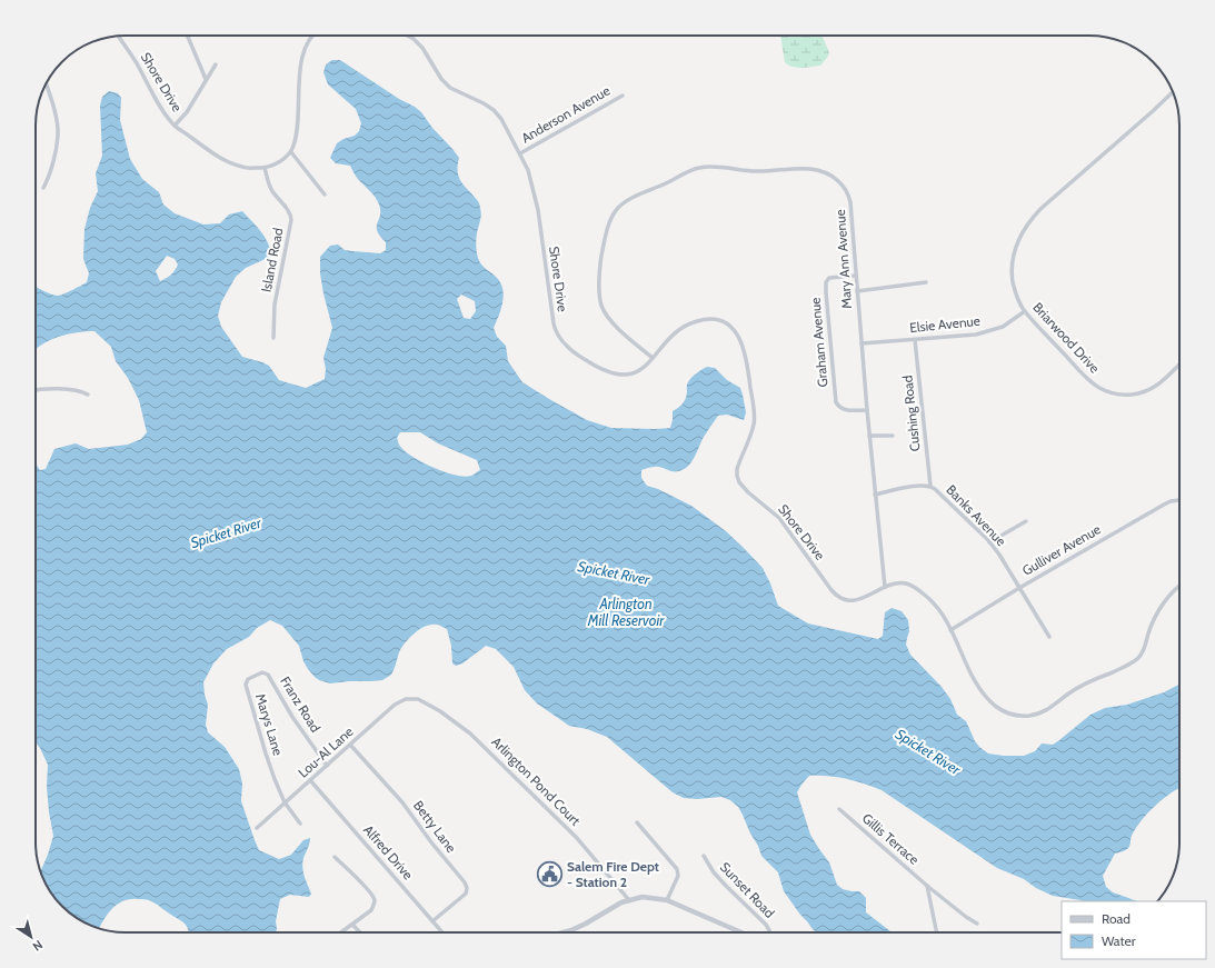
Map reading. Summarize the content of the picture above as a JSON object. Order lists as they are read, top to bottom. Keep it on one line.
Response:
{"streets":{"street":["Shore Drive","Anderson Avenue","Mary Ann Avenue","Island Road","Elsie Avenue","Briarwood Drive","Graham Avenue","Cushing Road","Banks Avenue","Gulliver Avenue","Franz Road","Marys Lane","Lou-Al Lane","Arlington Pond Court","Betty Lane","Gillis Terrace","Alfred Drive","Sunset Road"]},"crossings":[["Shore Drive","Anderson Avenue"],["Shore Drive","Mary Ann Avenue"],["Shore Drive","Island Road"],["Shore Drive","Gulliver Avenue"],["Mary Ann Avenue","Elsie Avenue"],["Mary Ann Avenue","Graham Avenue"],["Mary Ann Avenue","Banks Avenue"],["Elsie Avenue","Briarwood Drive"],["Elsie Avenue","Cushing Road"],["Cushing Road","Banks Avenue"],["Banks Avenue","Gulliver Avenue"],["Franz Road","Marys Lane"],["Franz Road","Lou-Al Lane"],["Marys Lane","Lou-Al Lane"],["Lou-Al Lane","Arlington Pond Court"],["Lou-Al Lane","Betty Lane"],["Lou-Al Lane","Alfred Drive"],["Betty Lane","Alfred Drive"]],"water":["Spicket River","Arlington Mill Reservoir"],"places":{"public building":["Salem Fire Dept - Station 2"]},"legend":["Road","Water"],"north":"bottom right"}
